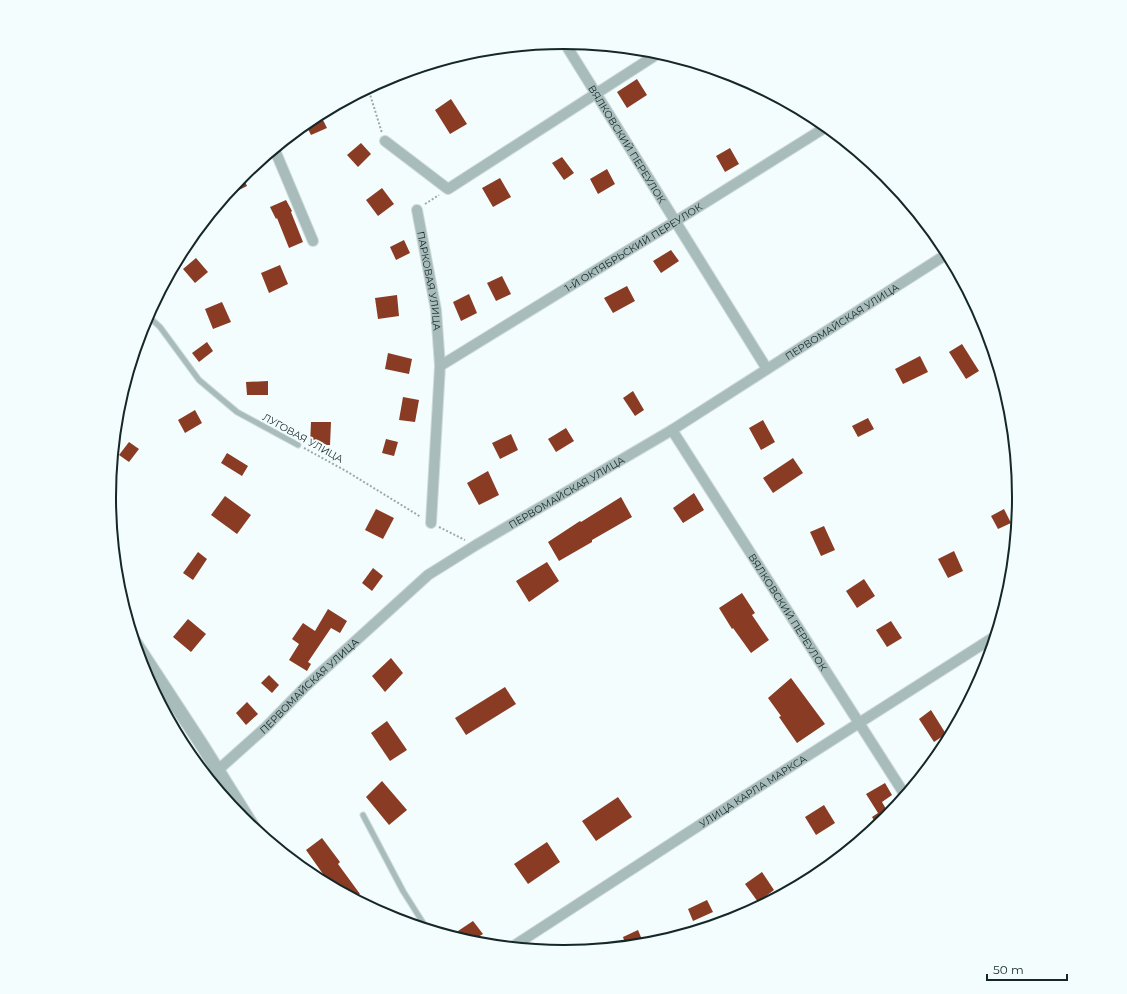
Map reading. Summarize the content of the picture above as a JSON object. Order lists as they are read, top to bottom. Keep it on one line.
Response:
{"streets":{"street":["ВЯЛКОВСКИЙ ПЕРЕУЛОК","1-Й ОКТЯБРЬСКИЙ ПЕРЕУЛОК","ПАРКОВАЯ УЛИЦА","ПЕРВОМАЙСКАЯ УЛИЦА","УЛИЦА КАРЛА МАРКСА"],"lane":["ЛУГОВАЯ УЛИЦА"]},"crossings":[["ВЯЛКОВСКИЙ ПЕРЕУЛОК","1-Й ОКТЯБРЬСКИЙ ПЕРЕУЛОК"],["ВЯЛКОВСКИЙ ПЕРЕУЛОК","ПЕРВОМАЙСКАЯ УЛИЦА"],["ВЯЛКОВСКИЙ ПЕРЕУЛОК","УЛИЦА КАРЛА МАРКСА"],["1-Й ОКТЯБРЬСКИЙ ПЕРЕУЛОК","ПАРКОВАЯ УЛИЦА"],["ПАРКОВАЯ УЛИЦА","ЛУГОВАЯ УЛИЦА"],["ПЕРВОМАЙСКАЯ УЛИЦА","ЛУГОВАЯ УЛИЦА"]],"scale_bar":"50 m"}
